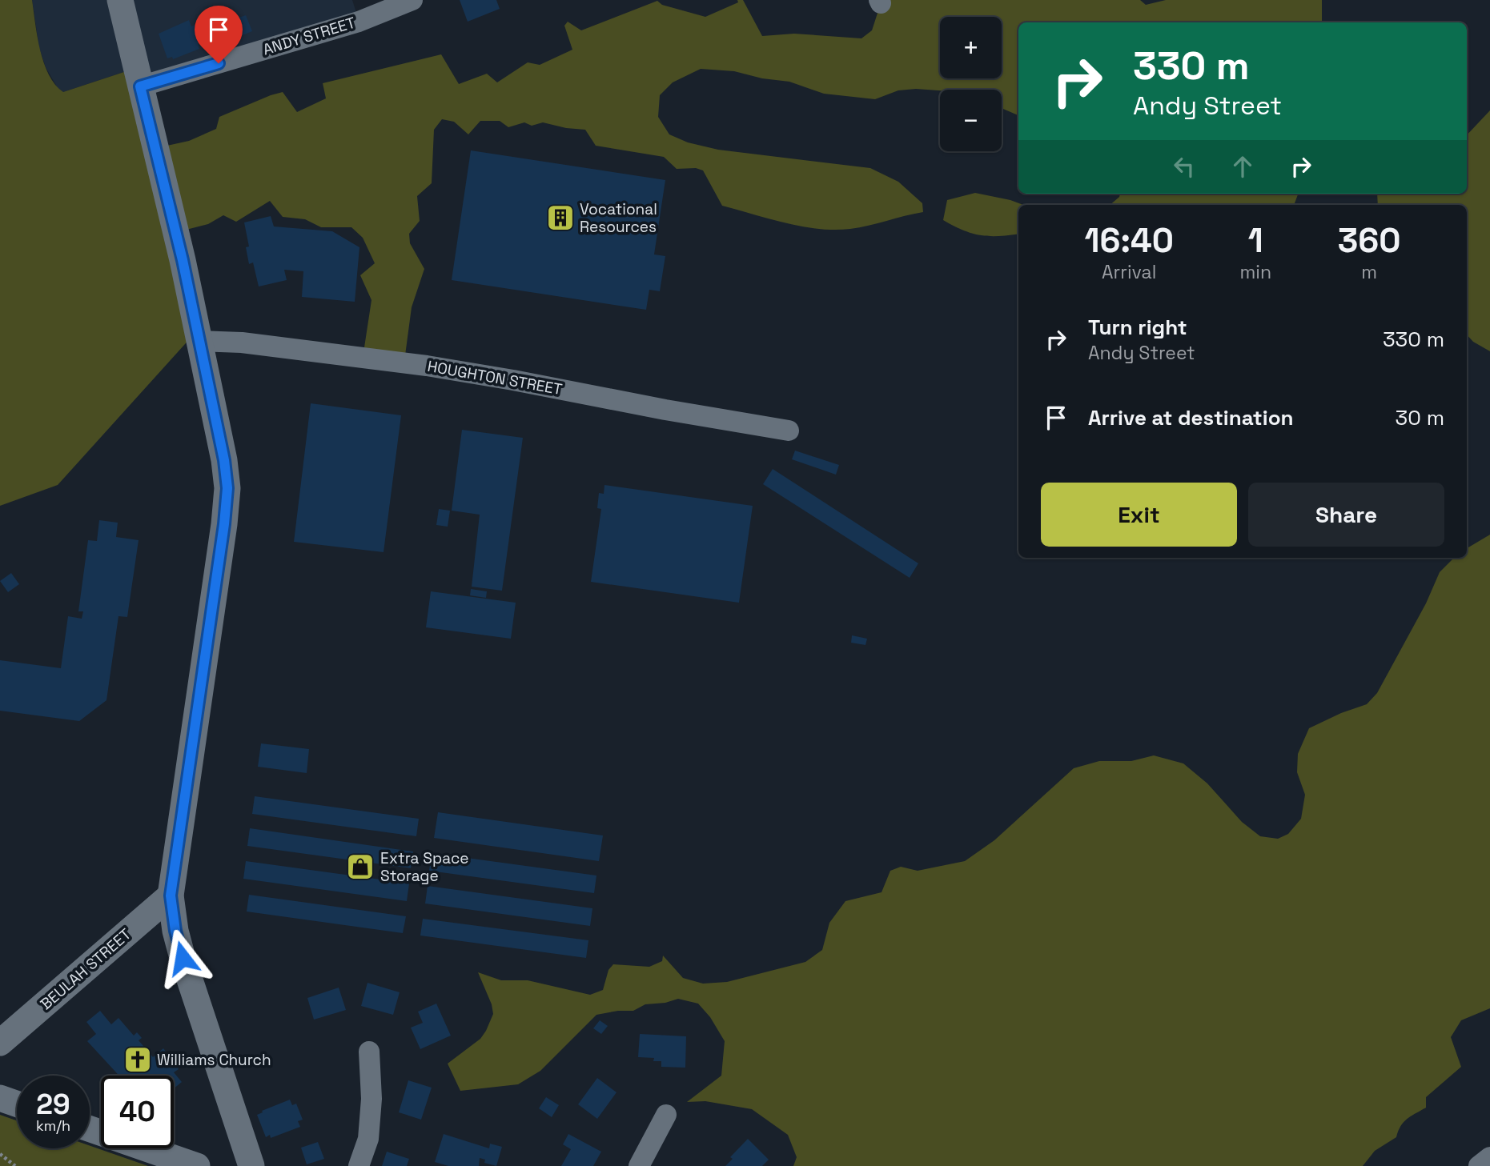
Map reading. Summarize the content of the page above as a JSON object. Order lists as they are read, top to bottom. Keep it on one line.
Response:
{"streets":{"street":["ANDY STREET","HOUGHTON STREET","BEULAH STREET"]},"places":{"building":["Vocational Resources"],"shop":["Extra Space Storage"],"church":["Williams Church"]},"page":{"map_buttons":["+","−"],"turn":["330 m","Andy Street"],"eta":["16:40","Arrival","1","min","360","m"],"list":[{"name":"Turn right","note":"Andy Street","value":"330 m"},{"name":"Arrive at destination","value":"30 m"}],"buttons":["Exit","Share"],"speed":"29 km/h","limit":"40"}}
